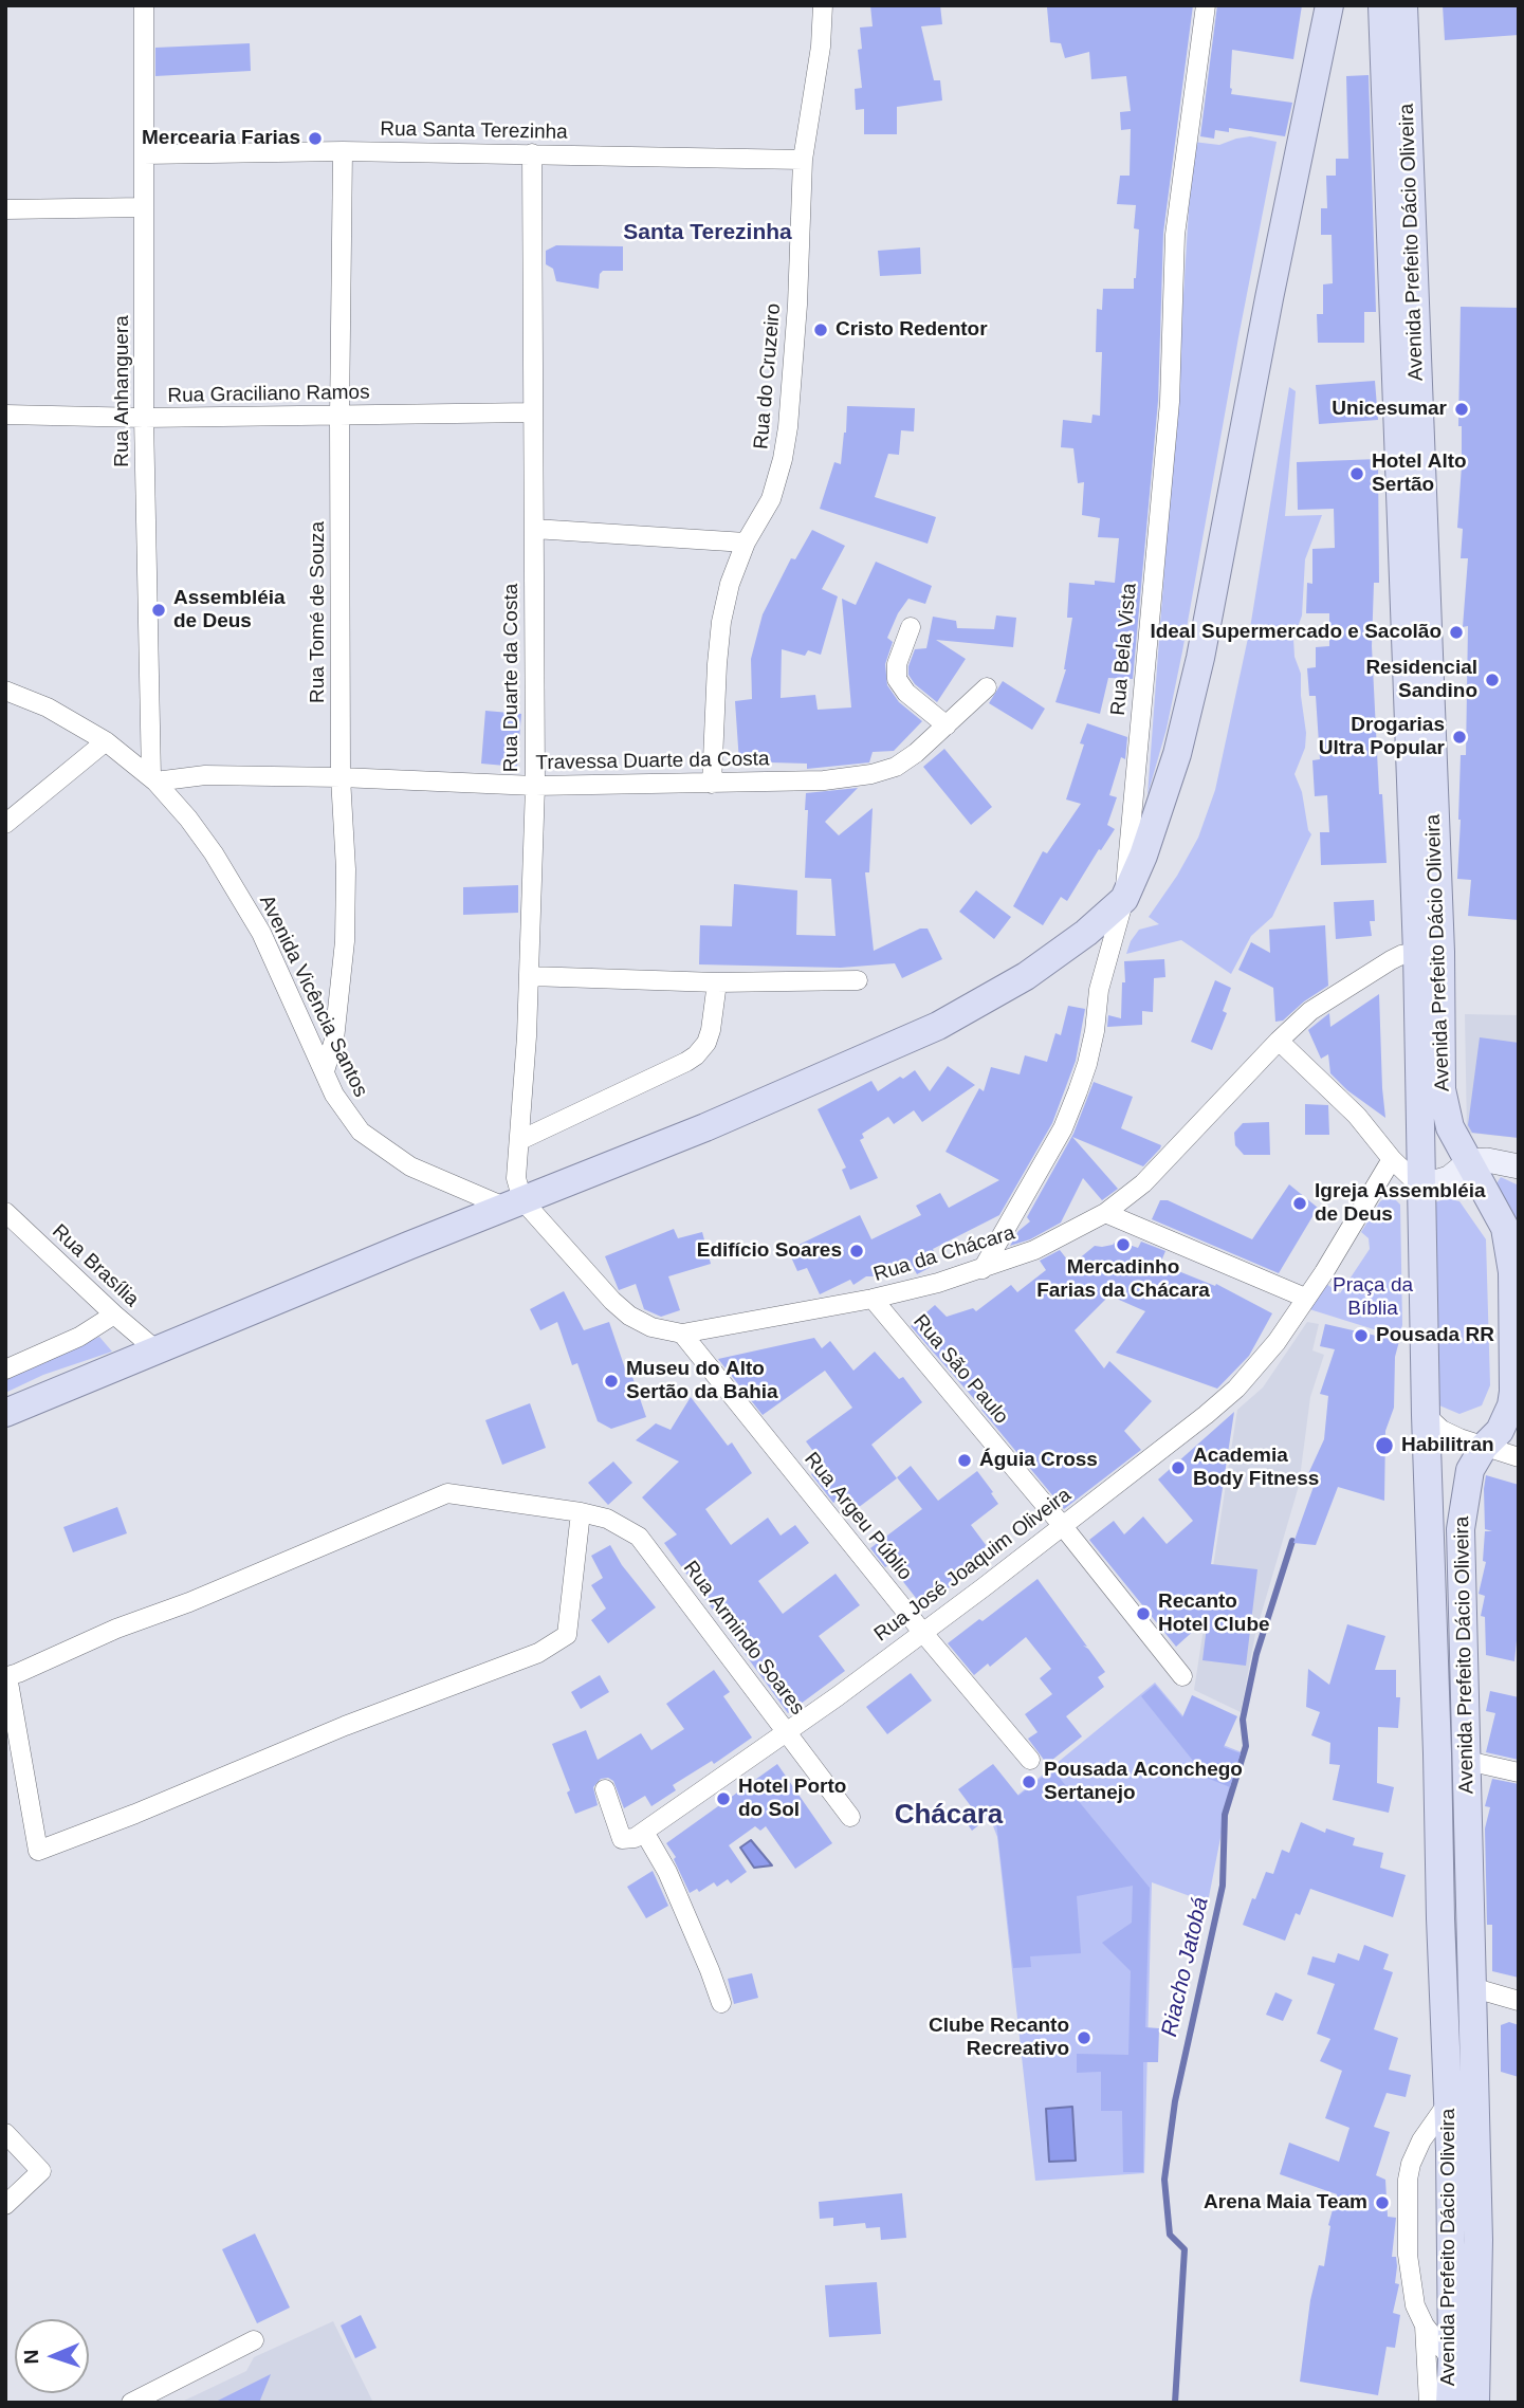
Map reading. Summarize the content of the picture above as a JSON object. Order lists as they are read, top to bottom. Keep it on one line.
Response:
{"streets":{"main road":["Avenida Prefeito Dácio Oliveira"],"street":["Rua Santa Terezinha","Rua do Cruzeiro","Rua Anhanguera","Rua Graciliano Ramos","Rua Tomé de Souza","Rua Bela Vista","Rua Duarte da Costa","Travessa Duarte da Costa","Avenida Vicência Santos","Rua da Chácara","Rua Brasília","Rua São Paulo","Rua Argeu Públio","Rua José Joaquim Oliveira","Rua Armindo Soares"]},"crossings":[["Rua Santa Terezinha","Rua do Cruzeiro"],["Rua Santa Terezinha","Rua Anhanguera"],["Rua Santa Terezinha","Rua Tomé de Souza"],["Rua Santa Terezinha","Rua Duarte da Costa"],["Avenida Prefeito Dácio Oliveira","Rua da Chácara"],["Rua do Cruzeiro","Travessa Duarte da Costa"],["Rua Anhanguera","Rua Graciliano Ramos"],["Rua Anhanguera","Travessa Duarte da Costa"],["Rua Anhanguera","Avenida Vicência Santos"],["Rua Graciliano Ramos","Rua Tomé de Souza"],["Rua Graciliano Ramos","Rua Duarte da Costa"],["Rua Tomé de Souza","Travessa Duarte da Costa"],["Rua Tomé de Souza","Avenida Vicência Santos"],["Rua Bela Vista","Rua da Chácara"],["Rua Duarte da Costa","Travessa Duarte da Costa"],["Rua Duarte da Costa","Avenida Vicência Santos"],["Rua Duarte da Costa","Rua da Chácara"],["Travessa Duarte da Costa","Avenida Vicência Santos"],["Avenida Vicência Santos","Rua da Chácara"],["Rua da Chácara","Rua São Paulo"],["Rua da Chácara","Rua Argeu Públio"],["Rua São Paulo","Rua José Joaquim Oliveira"],["Rua Argeu Públio","Rua José Joaquim Oliveira"],["Rua José Joaquim Oliveira","Rua Armindo Soares"]],"districts":["Santa Terezinha","Chácara"],"water":["Riacho Jatobá"],"parks":["Praça da Bíblia"],"places":["Mercearia Farias","Cristo Redentor","Unicesumar","Hotel Alto Sertão","Assembléia de Deus","Ideal Supermercado e Sacolão","Residencial Sandino","Drogarias Ultra Popular","Igreja Assembléia de Deus","Mercadinho Farias da Chácara","Edifício Soares","Pousada RR","Museu do Alto Sertão da Bahia","Habilitran","Águia Cross","Academia Body Fitness","Recanto Hotel Clube","Pousada Aconchego Sertanejo","Hotel Porto do Sol","Clube Recanto Recreativo","Arena Maia Team"],"north":"left"}
